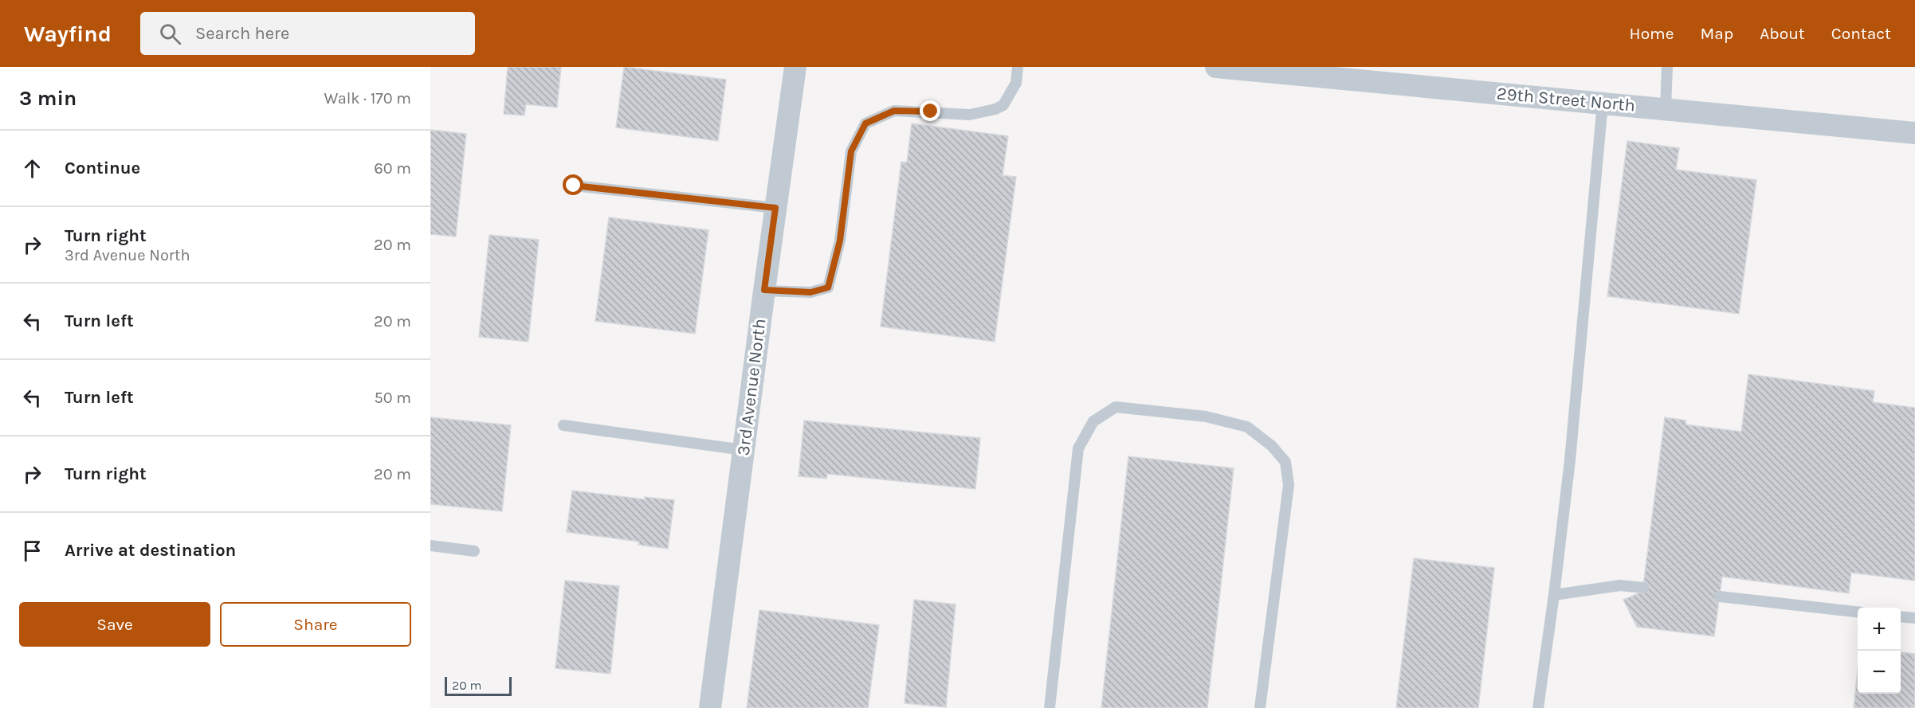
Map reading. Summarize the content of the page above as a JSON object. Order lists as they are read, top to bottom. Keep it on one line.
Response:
{"streets":{"street":["29th Street North","3rd Avenue North"]},"scale_bar":"20 m","page":{"header":"Wayfind","search":"Search here","nav":["Home","Map","About","Contact"],"heading":["3 min","Walk · 170 m"],"list":[["Continue","60 m"],["Turn right","3rd Avenue North","20 m"],["Turn left","20 m"],["Turn left","50 m"],["Turn right","20 m"],"Arrive at destination"],"buttons":["Save","Share"],"map_buttons":["+","−"],"scale":"20 m"}}
